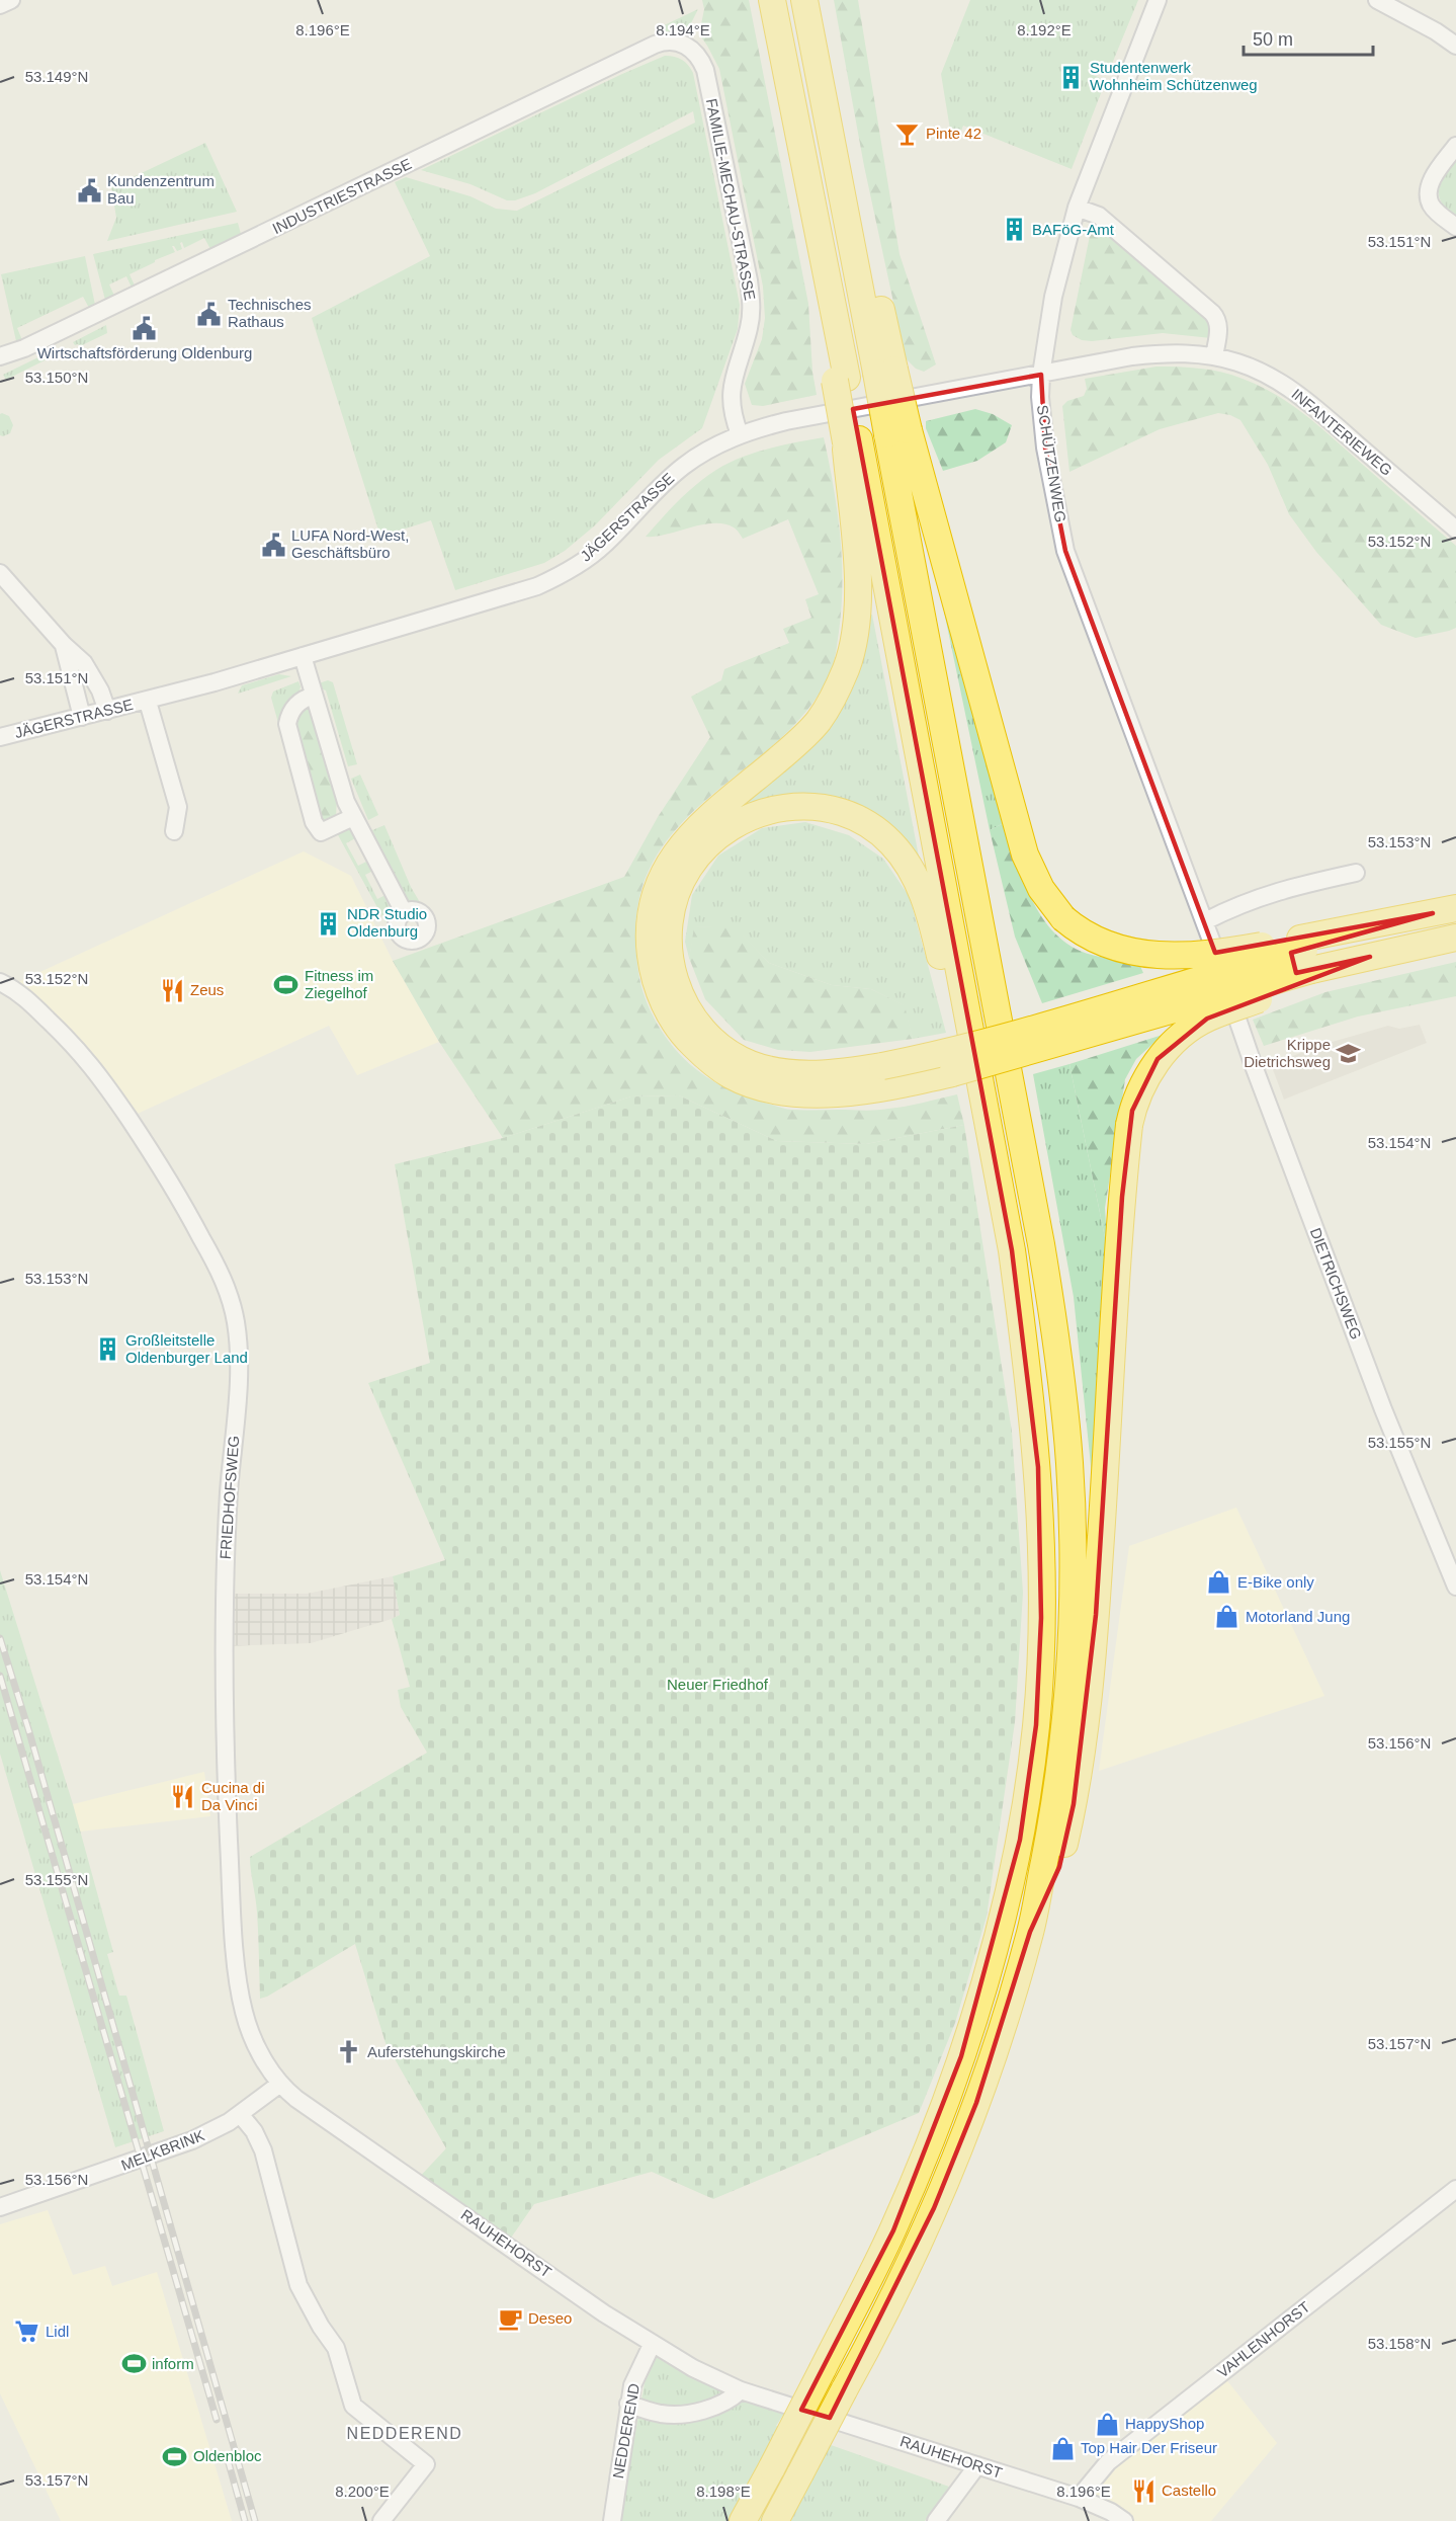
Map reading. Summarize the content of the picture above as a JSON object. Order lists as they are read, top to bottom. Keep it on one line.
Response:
{"streets":{"street":["INDUSTRIESTRASSE","FAMILIE-MECHAU-STRASSE","INFANTERIEWEG","SCHÜTZENWEG","JÄGERSTRASSE","DIETRICHSWEG","FRIEDHOFSWEG","MELKBRINK","RAUHEHORST","VAHLENHORST","NEDDEREND"]},"crossings":[["INDUSTRIESTRASSE","FAMILIE-MECHAU-STRASSE"],["FAMILIE-MECHAU-STRASSE","JÄGERSTRASSE"],["INFANTERIEWEG","SCHÜTZENWEG"],["INFANTERIEWEG","JÄGERSTRASSE"],["SCHÜTZENWEG","JÄGERSTRASSE"],["SCHÜTZENWEG","DIETRICHSWEG"],["FRIEDHOFSWEG","MELKBRINK"],["FRIEDHOFSWEG","RAUHEHORST"],["MELKBRINK","RAUHEHORST"],["RAUHEHORST","VAHLENHORST"],["RAUHEHORST","NEDDEREND"]],"districts":["NEDDEREND"],"parks":["Neuer Friedhof"],"places":{"building":["Studentenwerk Wohnheim Schützenweg","BAFöG-Amt","NDR Studio Oldenburg","Großleitstelle Oldenburger Land"],"bar":["Pinte 42"],"public building":["Kundenzentrum Bau","Technisches Rathaus","Wirtschaftsförderung Oldenburg","LUFA Nord-West, Geschäftsbüro"],"sports":["Fitness im Ziegelhof","inform","Oldenbloc"],"restaurant":["Zeus","Cucina di Da Vinci","Castello"],"school or university":["Krippe Dietrichsweg"],"shop":["E-Bike only","Motorland Jung","HappyShop","Top Hair Der Friseur"],"church":["Auferstehungskirche"],"cafe":["Deseo"],"supermarket":["Lidl"]},"scale_bar":"50 m","coordinates":["8.196°E","8.194°E","8.192°E","53.149°N","53.151°N","53.150°N","53.152°N","53.153°N","53.154°N","53.155°N","53.156°N","53.157°N","53.158°N","8.200°E","8.198°E"]}
